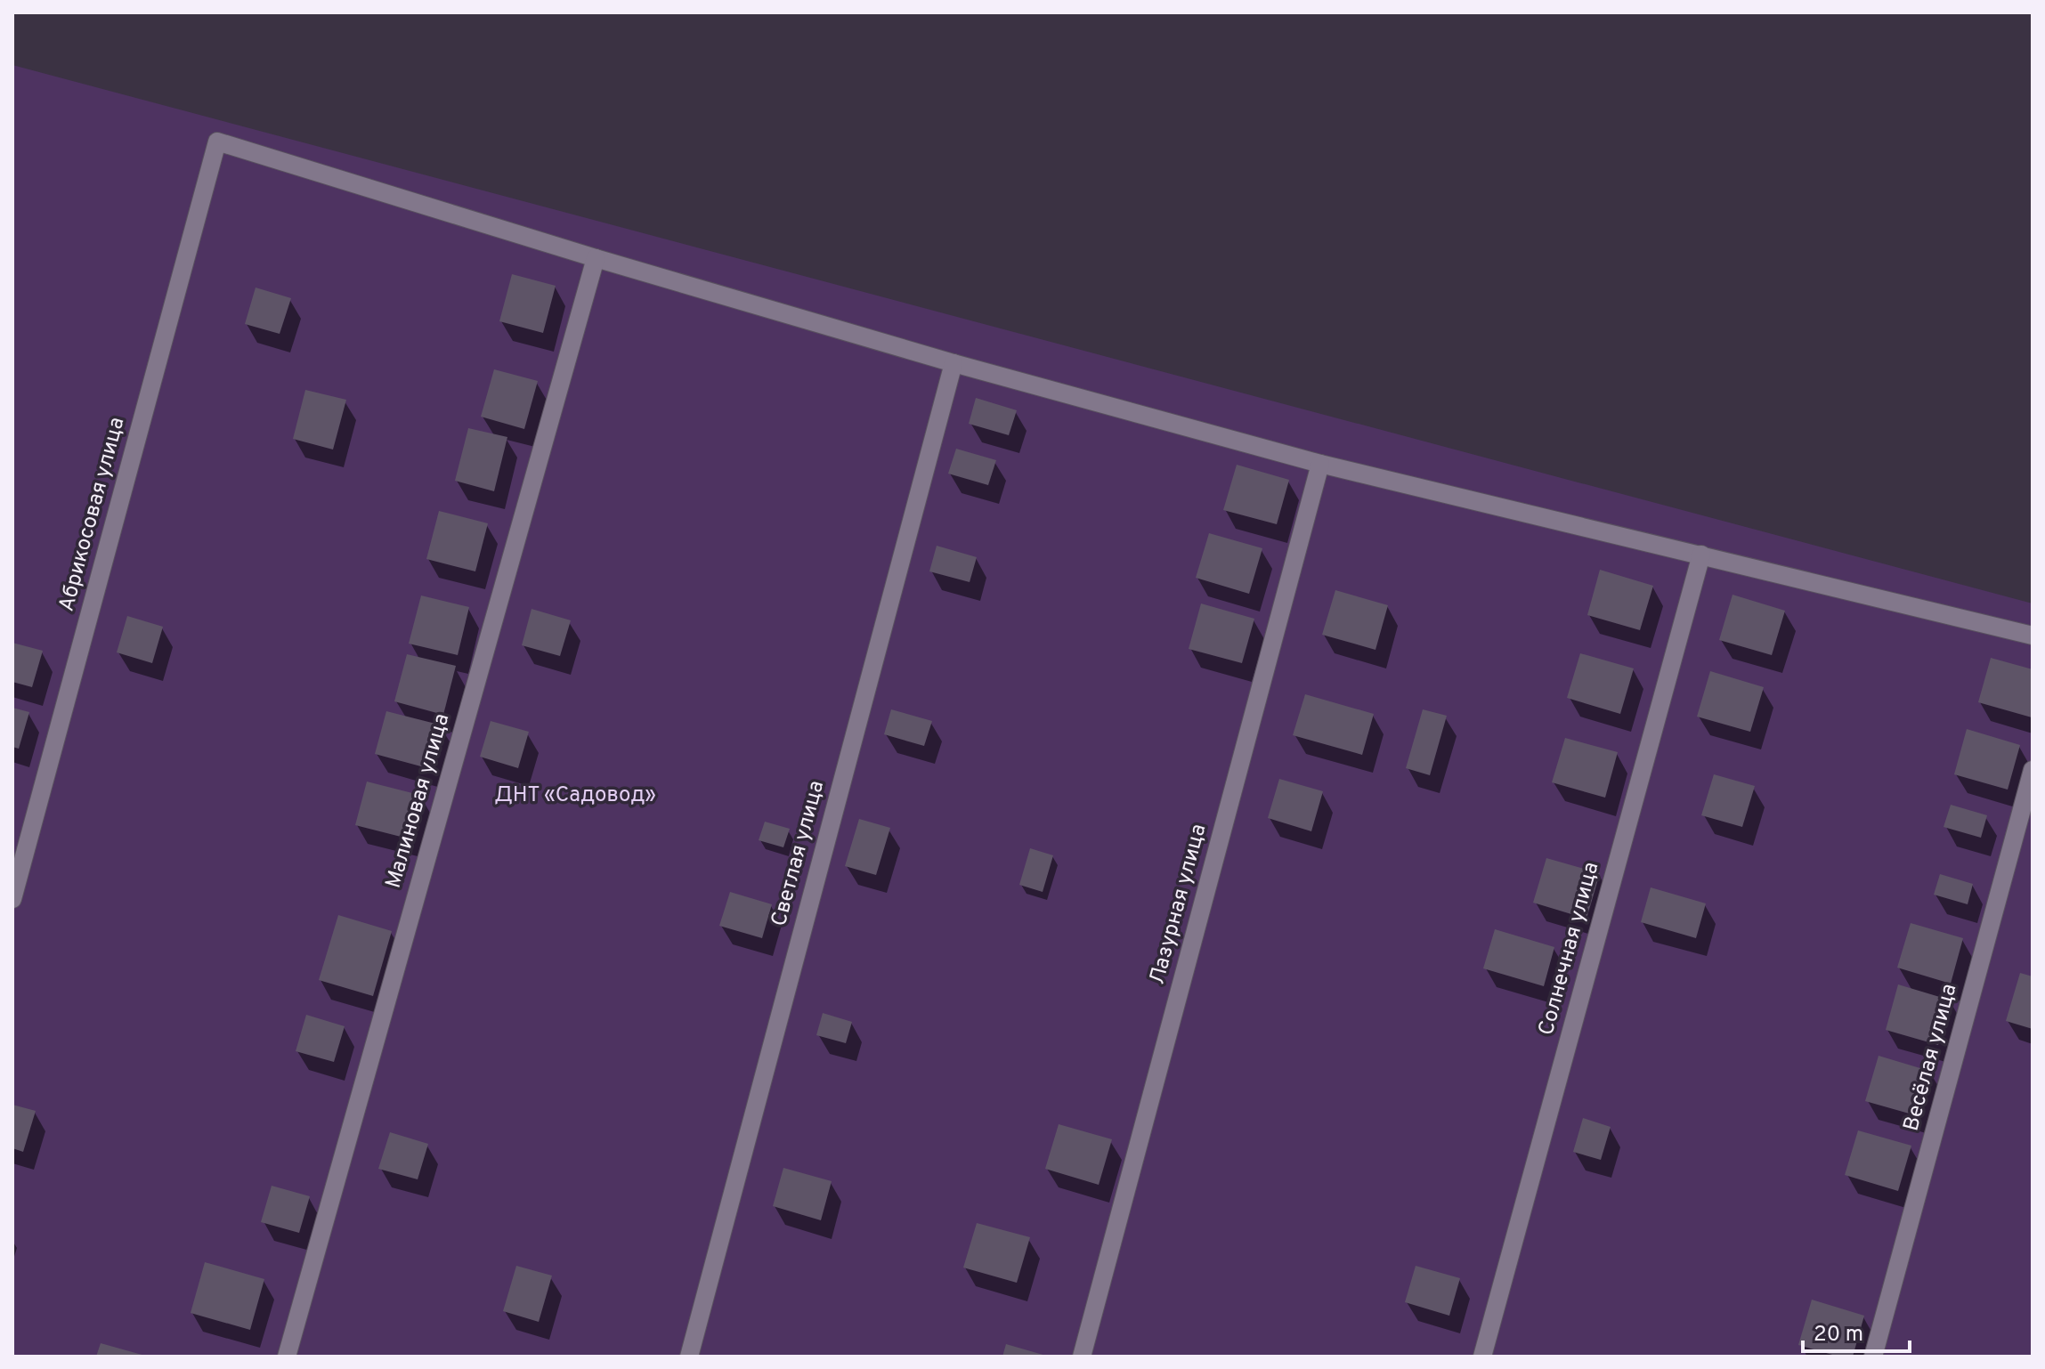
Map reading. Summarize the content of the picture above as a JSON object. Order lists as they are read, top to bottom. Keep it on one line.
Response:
{"streets":{"street":["Абрикосовая улица","Малиновая улица","Светлая улица","Лазурная улица","Солнечная улица","Весёлая улица"]},"crossings":[["Абрикосовая улица","Малиновая улица"]],"parks":["ДНТ «Садовод»"],"scale_bar":"20 m"}
